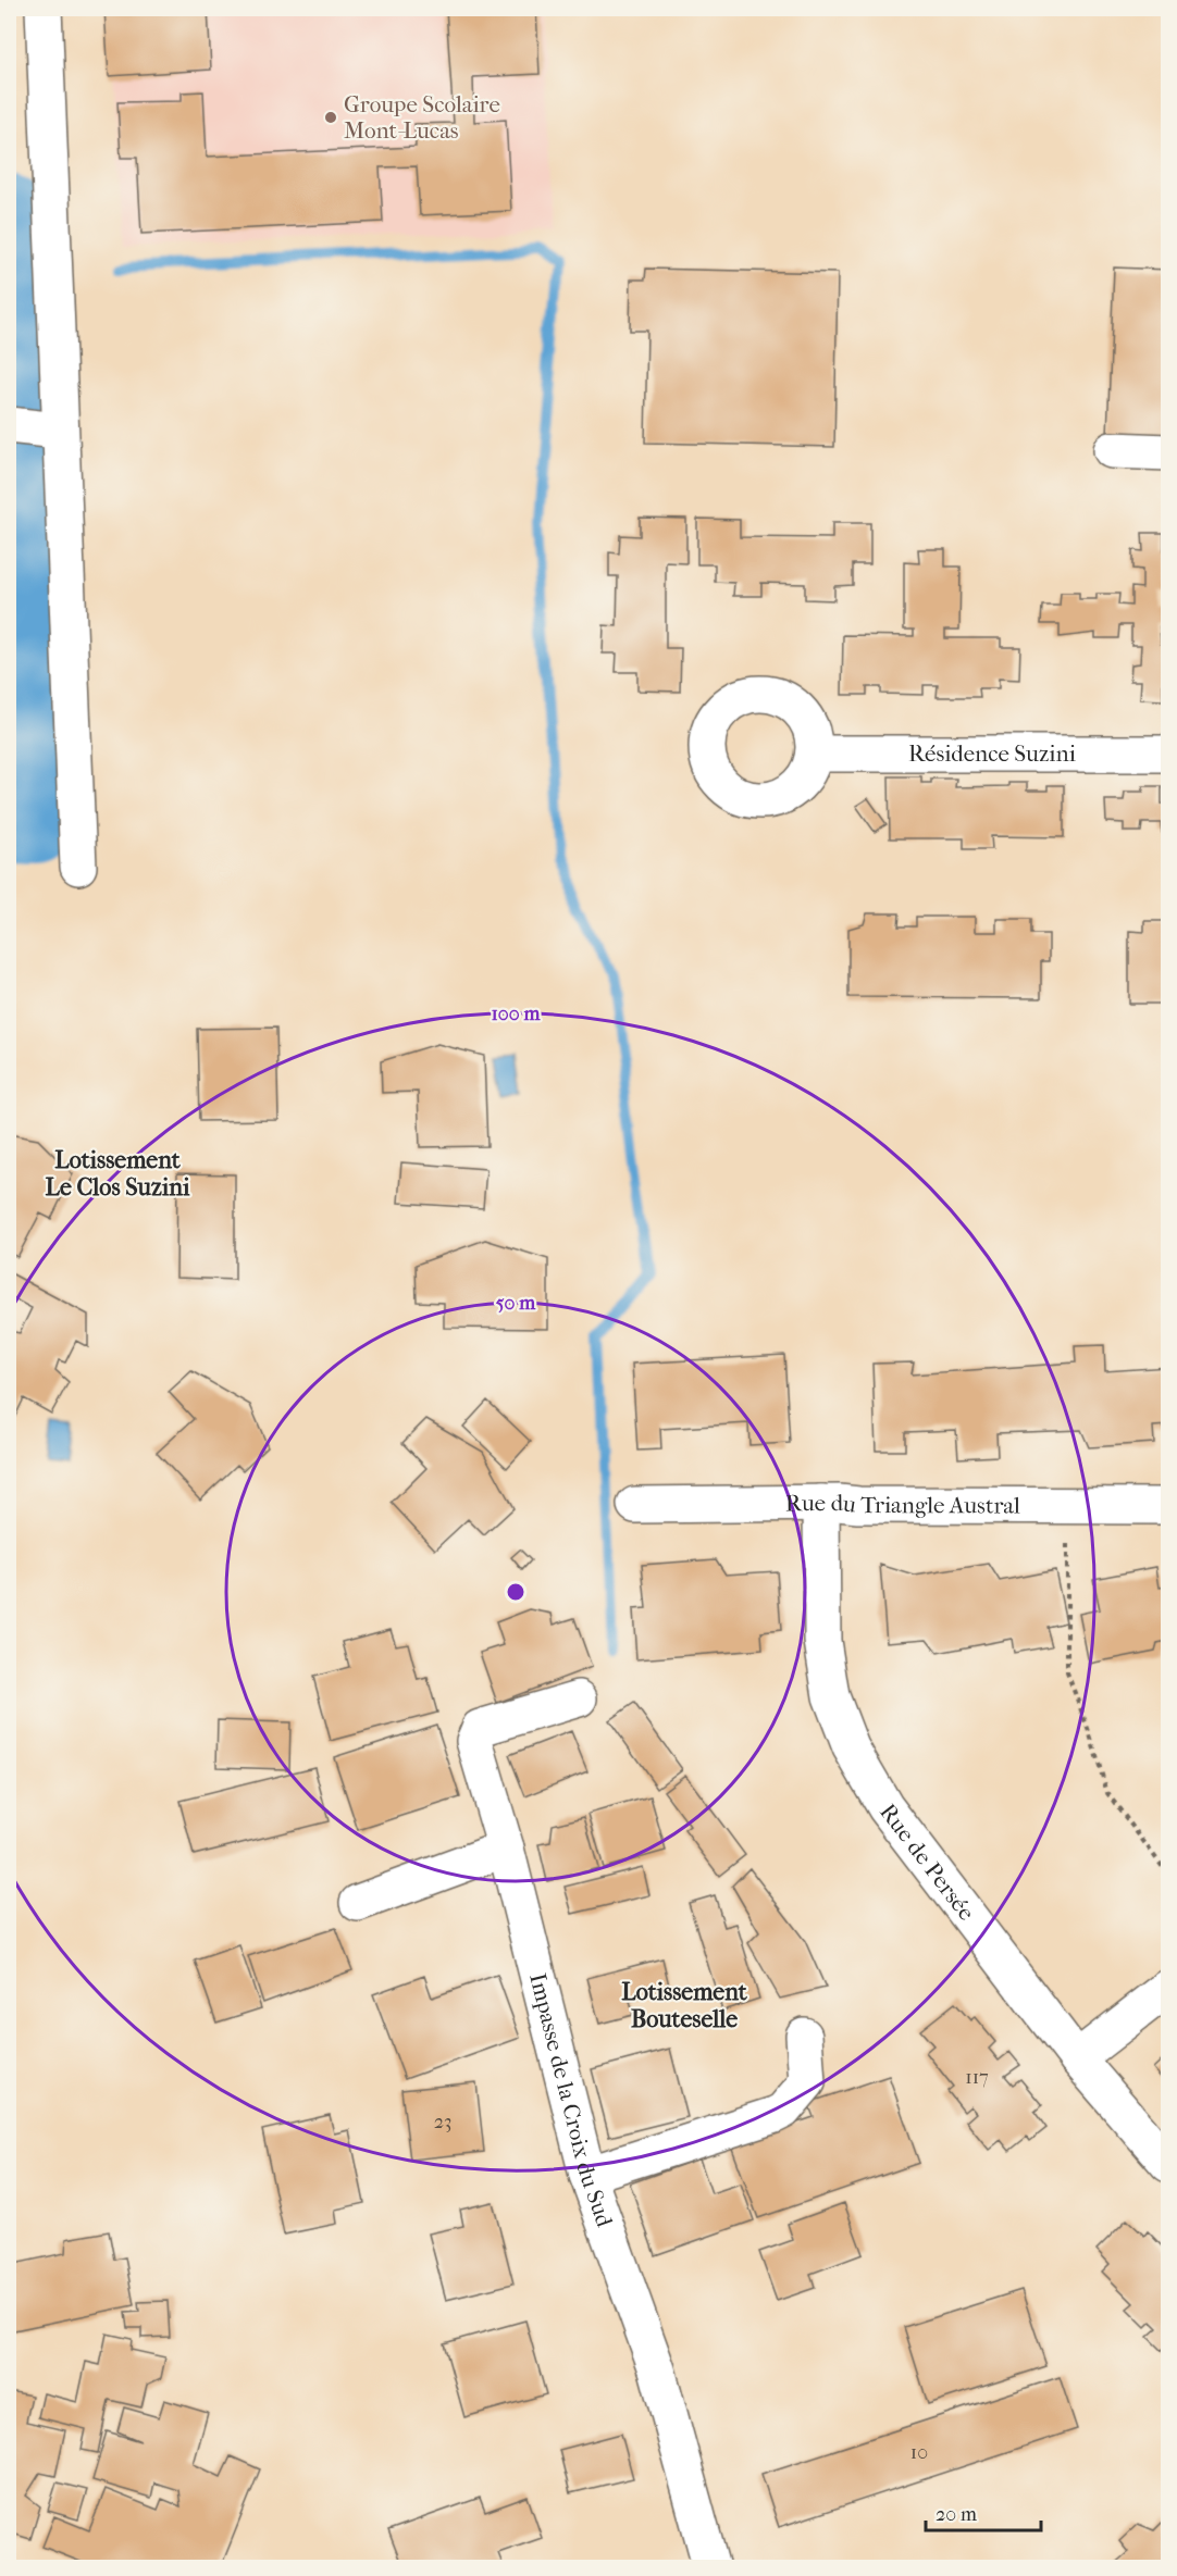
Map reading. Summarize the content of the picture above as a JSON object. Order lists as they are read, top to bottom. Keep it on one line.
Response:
{"streets":{"street":["Résidence Suzini","Rue du Triangle Austral","Rue de Persée","Impasse de la Croix du Sud"]},"crossings":[["Rue du Triangle Austral","Rue de Persée"]],"districts":["Lotissement Le Clos Suzini","Lotissement Bouteselle"],"places":["Groupe Scolaire Mont-Lucas"],"house_numbers":["117","23","10"],"scale_bar":"20 m","rings":["100 m","50 m"]}
